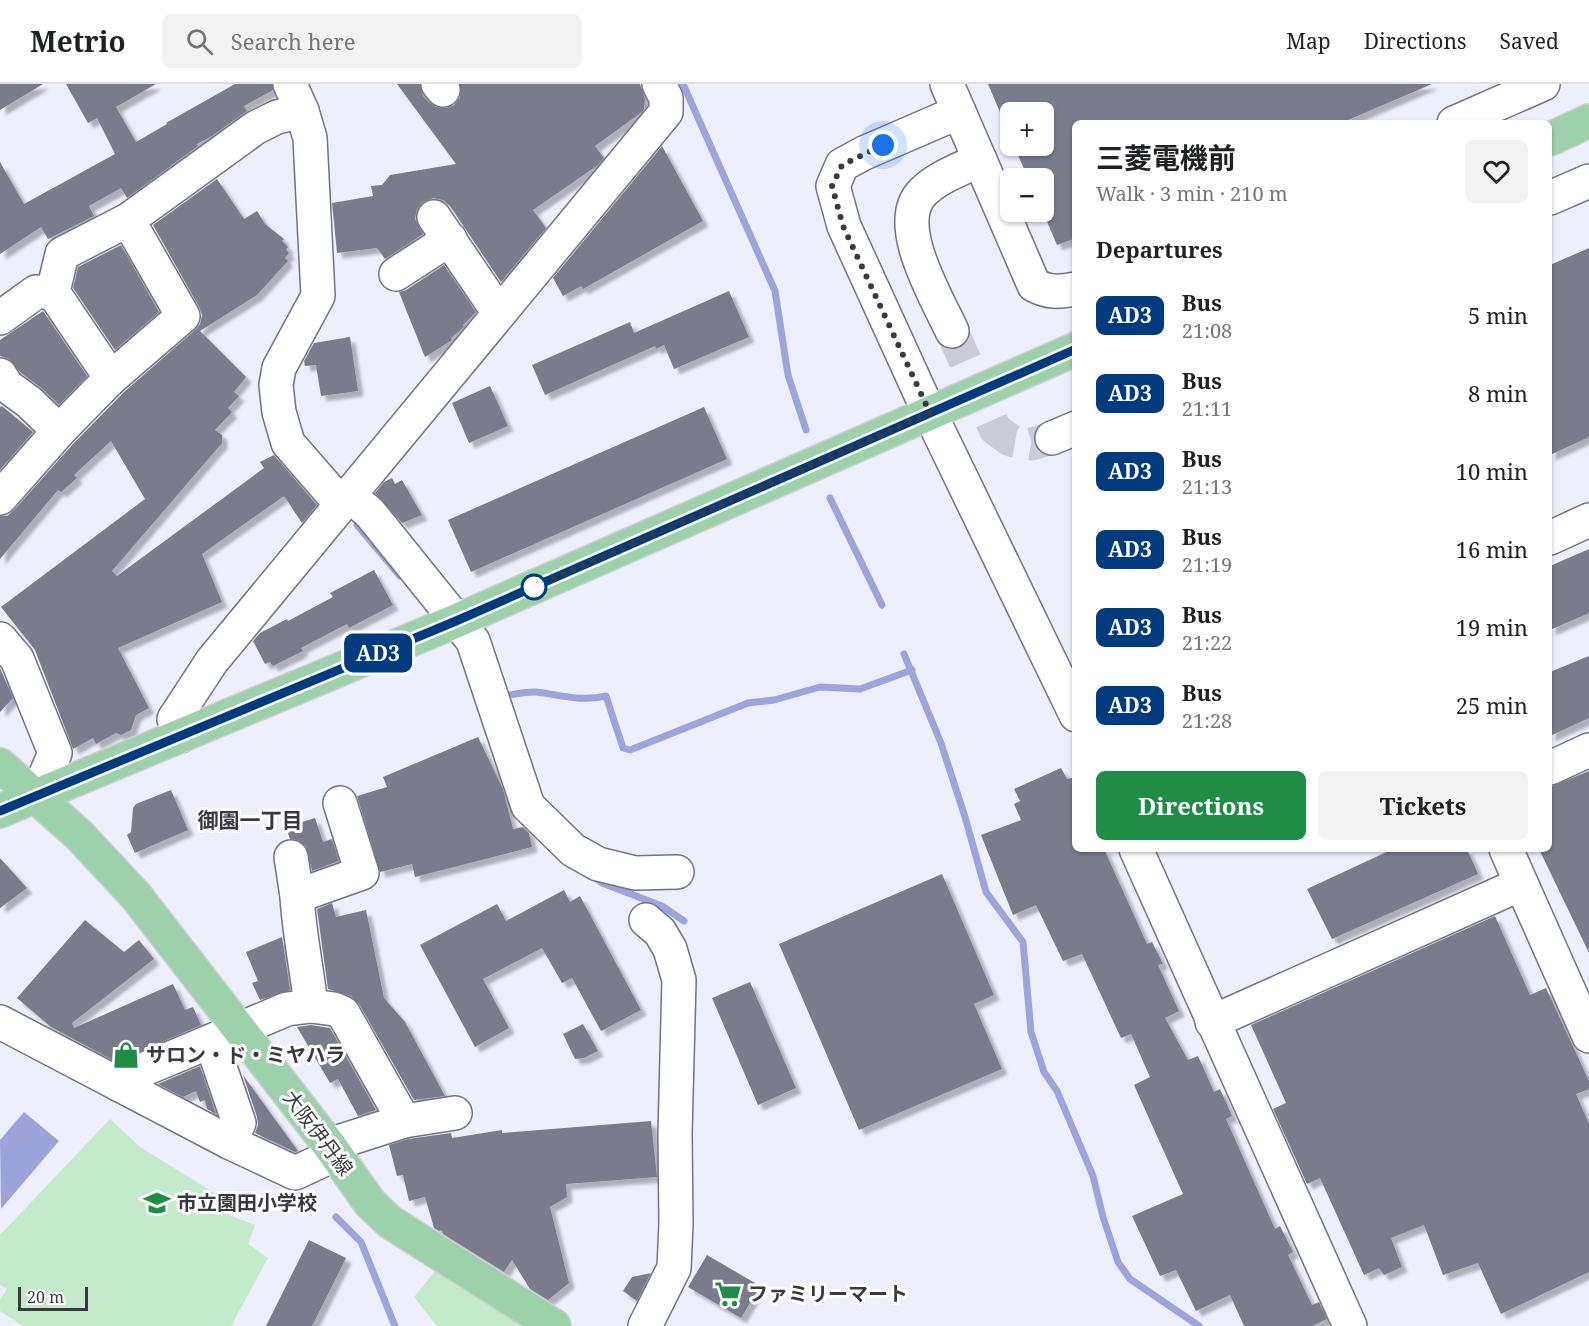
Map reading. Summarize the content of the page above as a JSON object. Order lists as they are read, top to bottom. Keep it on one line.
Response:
{"streets":{"main road":["大阪伊丹線"]},"districts":["御園一丁目"],"places":{"shop":["サロン・ド・ミヤハラ"],"school or university":["市立園田小学校"],"supermarket":["ファミリーマート"]},"lines":["bus line AD3"],"scale_bar":"20 m","page":{"header":"Metrio","search":"Search here","nav":["Map","Directions","Saved"],"on_map":"AD3","map_buttons":["+","−"],"heading":[["三菱電機前","Walk · 3 min · 210 m"],"Departures"],"list":[{"mark":"AD3","name":"Bus","note":"21:08","value":"5 min"},{"mark":"AD3","name":"Bus","note":"21:11","value":"8 min"},{"mark":"AD3","name":"Bus","note":"21:13","value":"10 min"},{"mark":"AD3","name":"Bus","note":"21:19","value":"16 min"},{"mark":"AD3","name":"Bus","note":"21:22","value":"19 min"},{"mark":"AD3","name":"Bus","note":"21:28","value":"25 min"}],"buttons":["Directions","Tickets"],"scale":"20 m"}}
